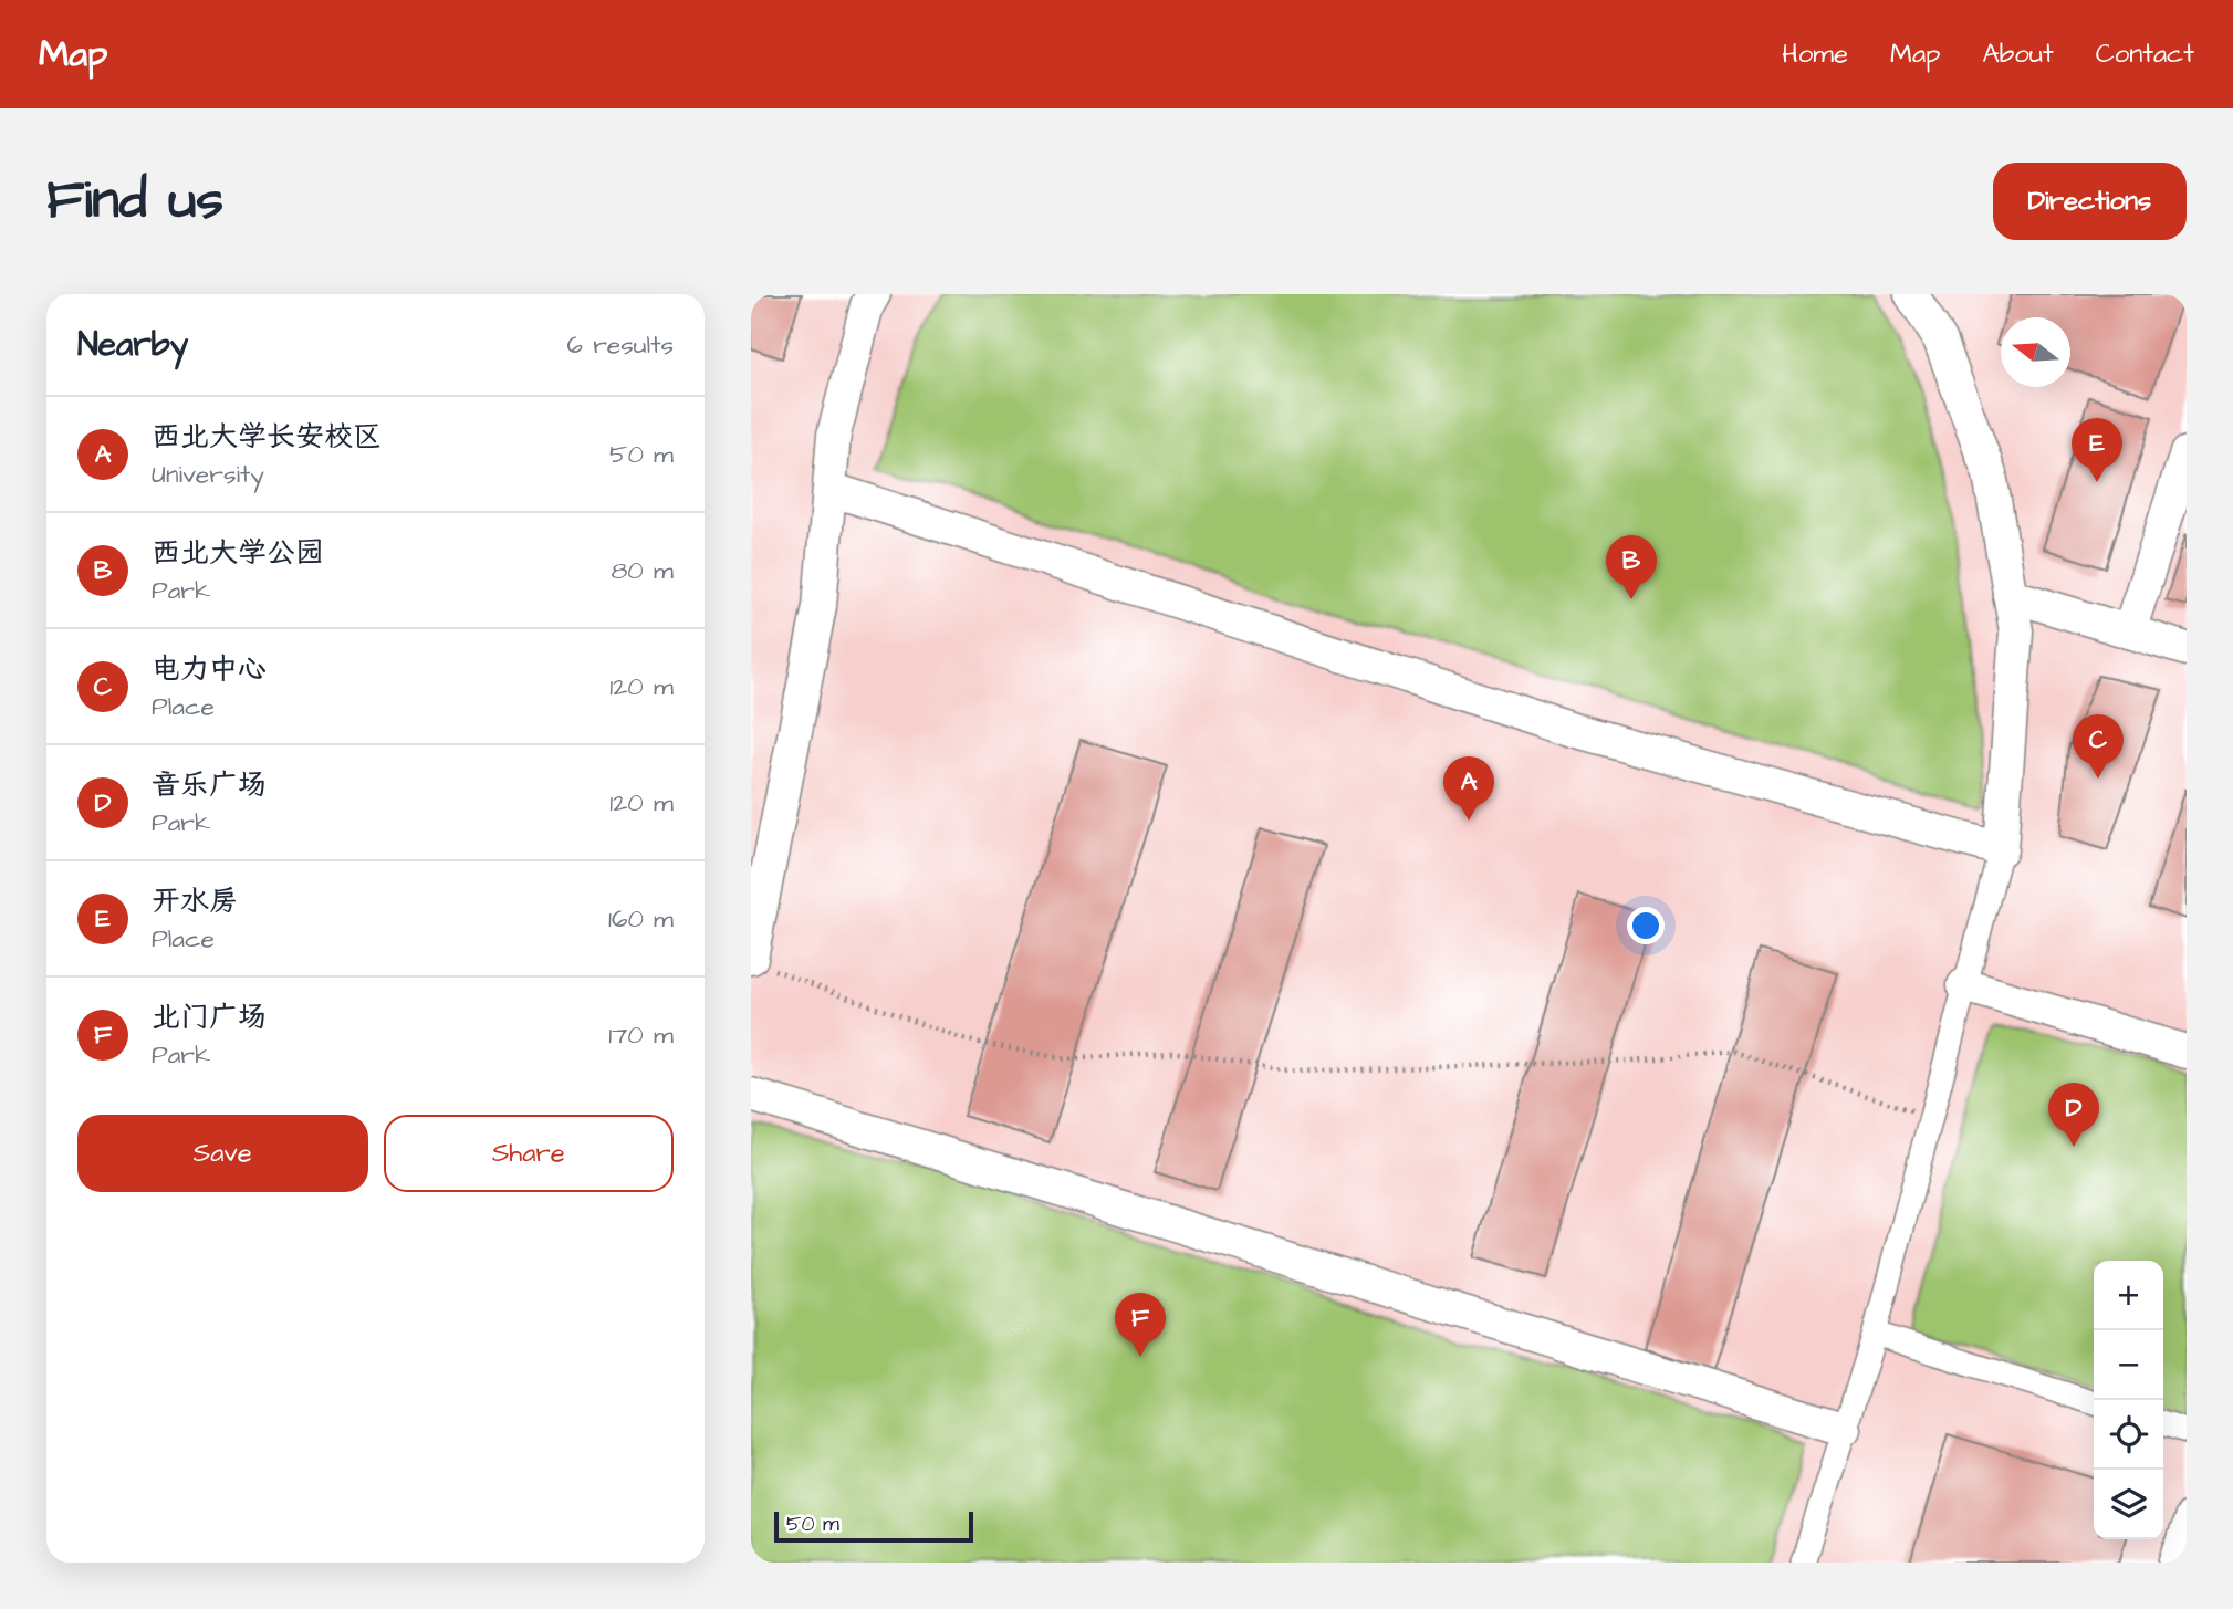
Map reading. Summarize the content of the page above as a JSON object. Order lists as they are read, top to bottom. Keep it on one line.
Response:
{"scale_bar":"50 m","north":"left","page":{"header":"Map","nav":["Home","Map","About","Contact"],"buttons":["Directions",["Save","Share"]],"title":"Find us","heading":["Nearby","6 results"],"list":[{"mark":"A","name":"西北大学长安校区","note":"University","value":"50 m"},{"mark":"B","name":"西北大学公园","note":"Park","value":"80 m"},{"mark":"C","name":"电力中心","note":"Place","value":"120 m"},{"mark":"D","name":"音乐广场","note":"Park","value":"120 m"},{"mark":"E","name":"开水房","note":"Place","value":"160 m"},{"mark":"F","name":"北门广场","note":"Park","value":"170 m"}],"pins":["E","B","C","A","D","F"],"map_buttons":["+","−"],"scale":"50 m"}}
